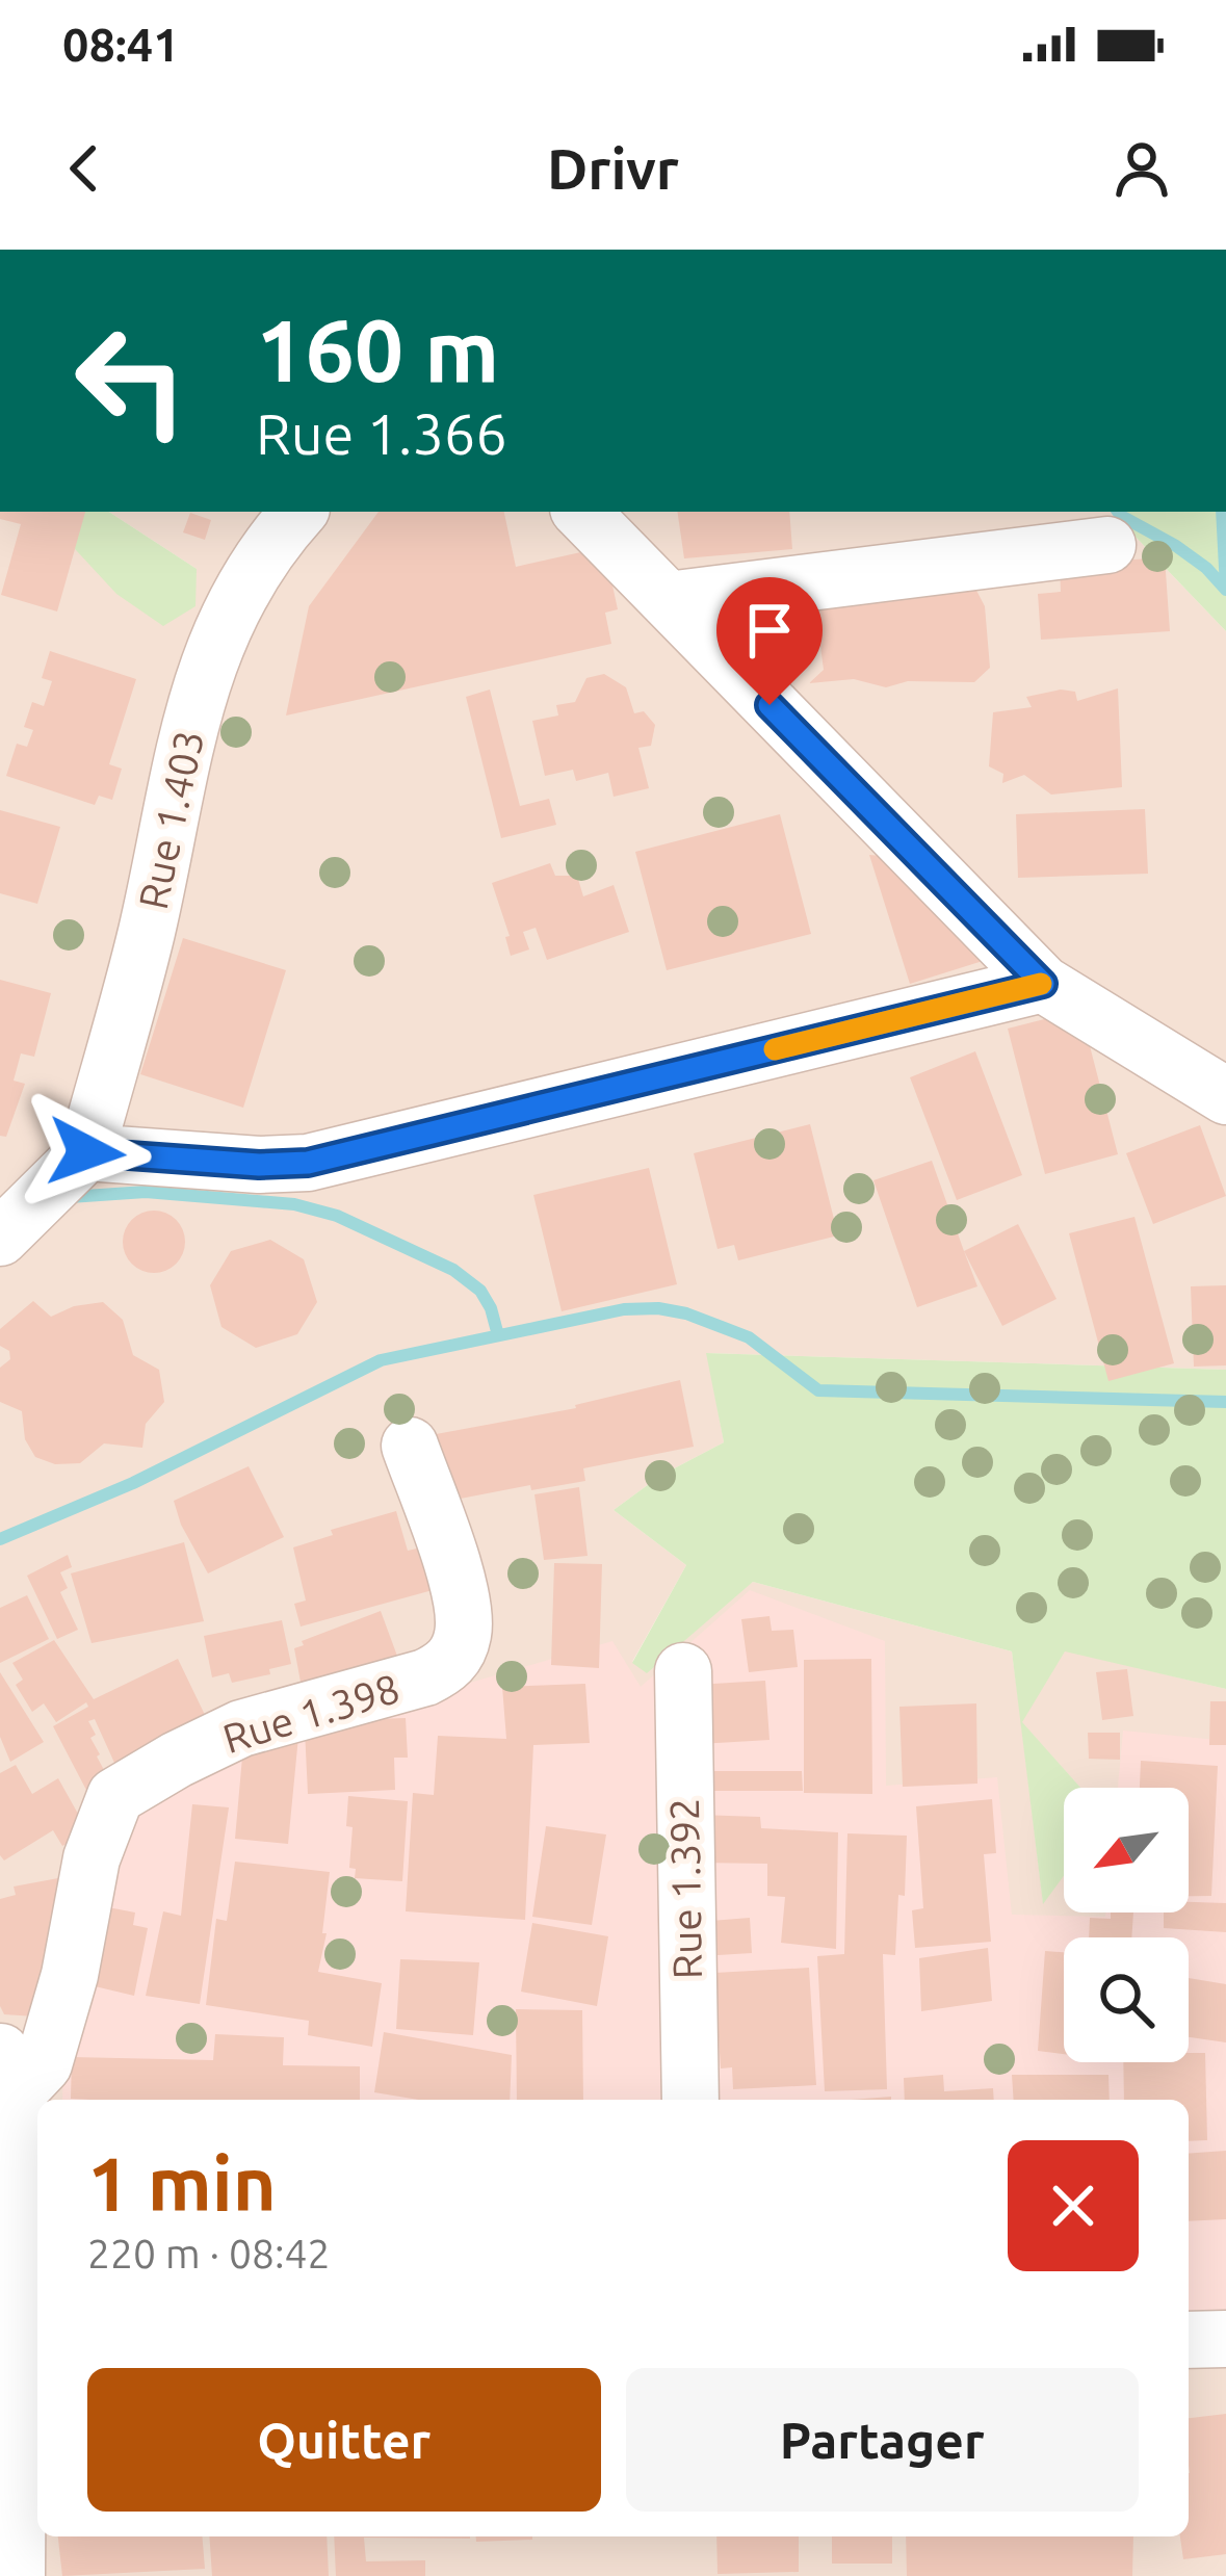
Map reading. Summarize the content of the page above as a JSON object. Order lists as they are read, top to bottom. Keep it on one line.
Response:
{"streets":{"street":["Rue 1.403","Rue 1.398","Rue 1.392"]},"north":"bottom left","page":{"status":"08:41","header":"Drivr","turn":["160 m","Rue 1.366"],"heading":["1 min","220 m · 08:42"],"buttons":["Quitter","Partager"]}}
